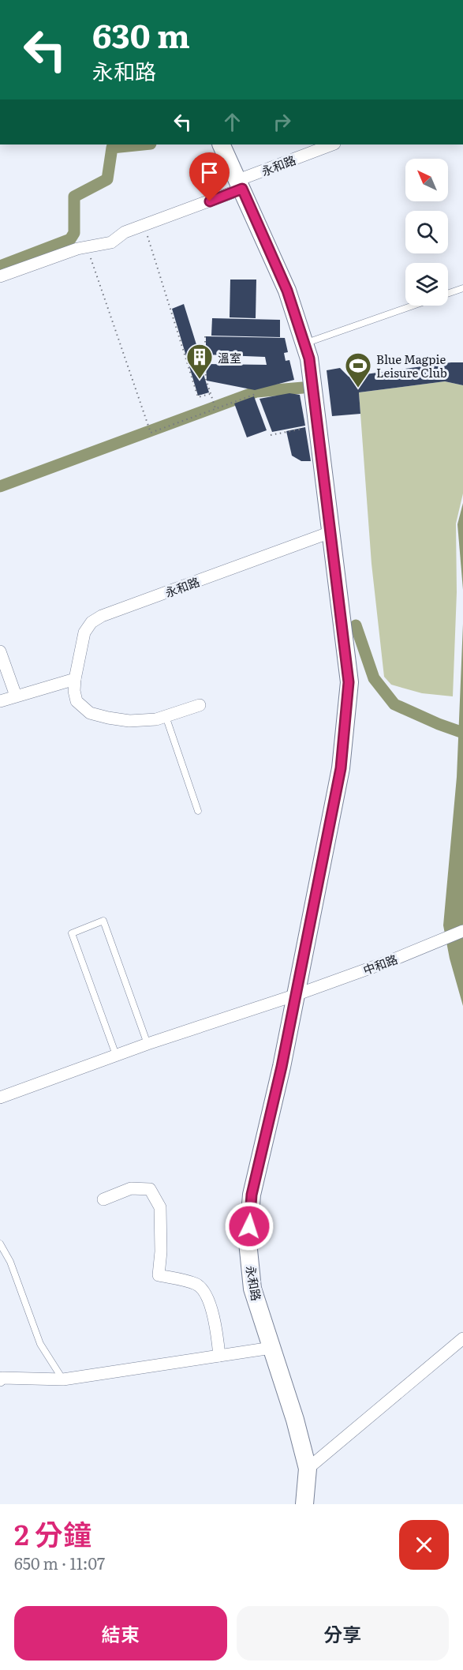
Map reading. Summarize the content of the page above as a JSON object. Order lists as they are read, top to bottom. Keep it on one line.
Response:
{"streets":{"main road":["永和路"],"street":["中和路"]},"crossings":[["永和路","中和路"]],"places":{"building":["溫室"],"sports":["Blue Magpie Leisure Club"]},"north":"top left","page":{"turn":["630 m","永和路"],"heading":["2 分鐘","650 m · 11:07"],"buttons":["結束","分享"]}}
